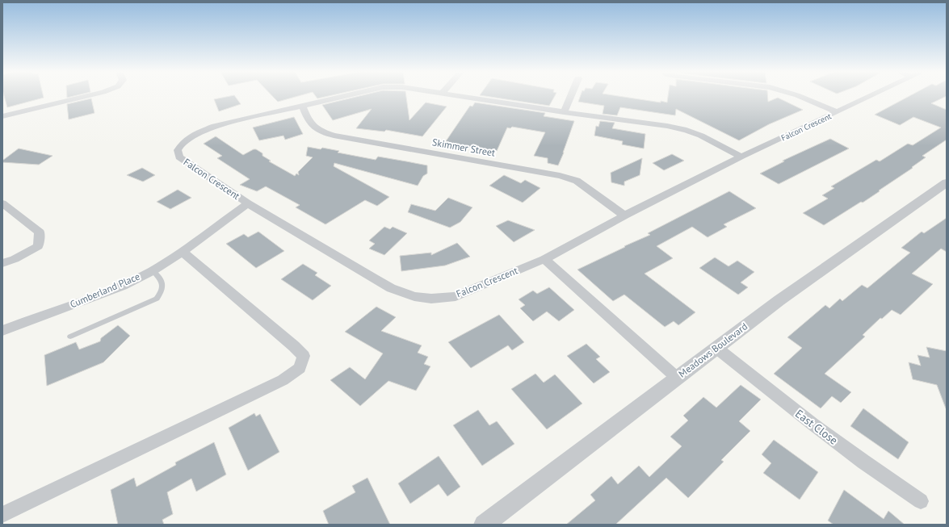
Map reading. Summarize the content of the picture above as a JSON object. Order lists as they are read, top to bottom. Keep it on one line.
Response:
{"streets":{"street":["Falcon Crescent","Skimmer Street","Cumberland Place","Meadows Boulevard","East Close"]},"crossings":[["Falcon Crescent","Skimmer Street"],["Falcon Crescent","Cumberland Place"],["Meadows Boulevard","East Close"]]}
